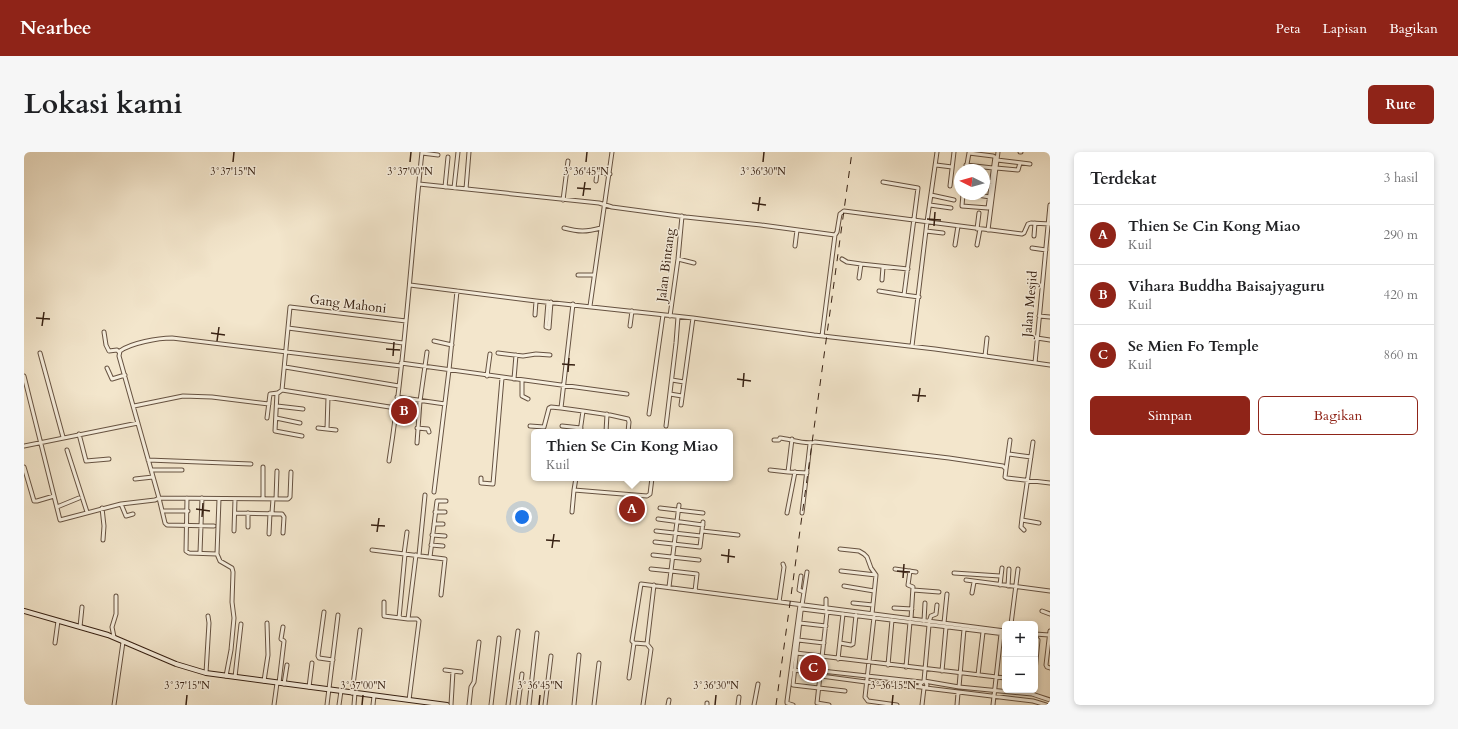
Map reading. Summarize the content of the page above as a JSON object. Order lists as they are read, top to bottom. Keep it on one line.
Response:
{"streets":{"street":["Jalan Bintang","Gang Mahoni","Jalan Mesjid"]},"north":"left","page":{"header":"Nearbee","nav":["Peta","Lapisan","Bagikan"],"title":"Lokasi kami","buttons":["Rute",["Simpan","Bagikan"]],"heading":["Terdekat","3 hasil"],"list":[{"mark":"A","name":"Thien Se Cin Kong Miao","note":"Kuil","value":"290 m"},{"mark":"B","name":"Vihara Buddha Baisajyaguru","note":"Kuil","value":"420 m"},{"mark":"C","name":"Se Mien Fo Temple","note":"Kuil","value":"860 m"}],"pins":["B","A","C"],"popup":["Thien Se Cin Kong Miao","Kuil"],"map_buttons":["+","−"]},"coordinates":["3°37'15\"N","3°37'00\"N","3°36'45\"N","3°36'30\"N","3°36'15\"N"]}
